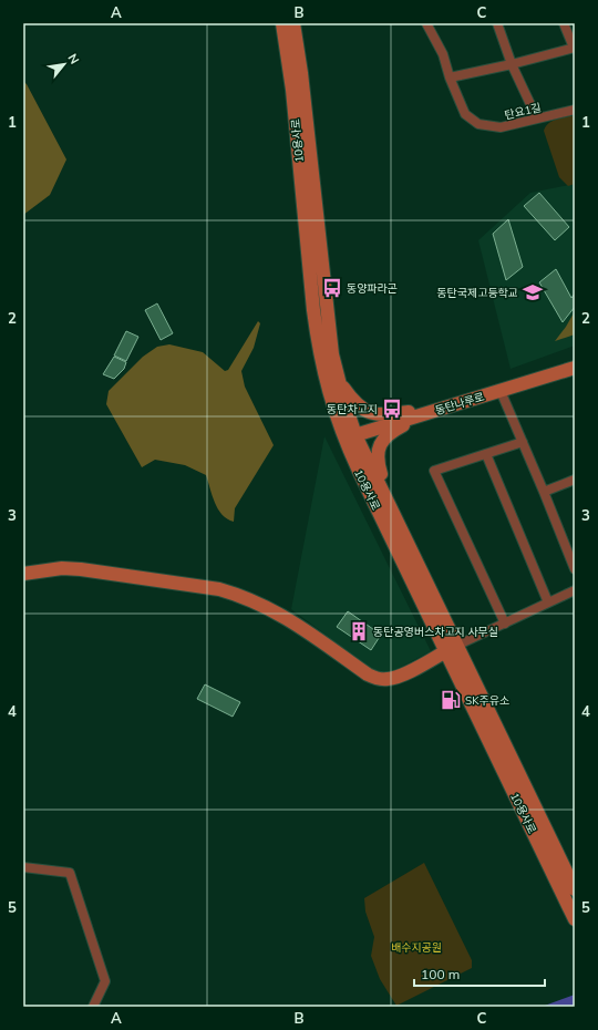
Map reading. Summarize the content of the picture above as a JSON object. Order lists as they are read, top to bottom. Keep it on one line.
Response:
{"streets":{"street":["탄요1길","10용사로","동탄나루로"]},"crossings":[["10용사로","동탄나루로"]],"parks":["배수지공원"],"places":{"bus stop":["동양파라곤","동탄차고지"],"school or university":["동탄국제고등학교"],"building":["동탄공영버스차고지 사무실"],"fuel station":["SK주유소"]},"scale_bar":"100 m","north":"top right","grid":{"columns":["A","B","C"],"rows":["1","2","3","4","5"]}}
